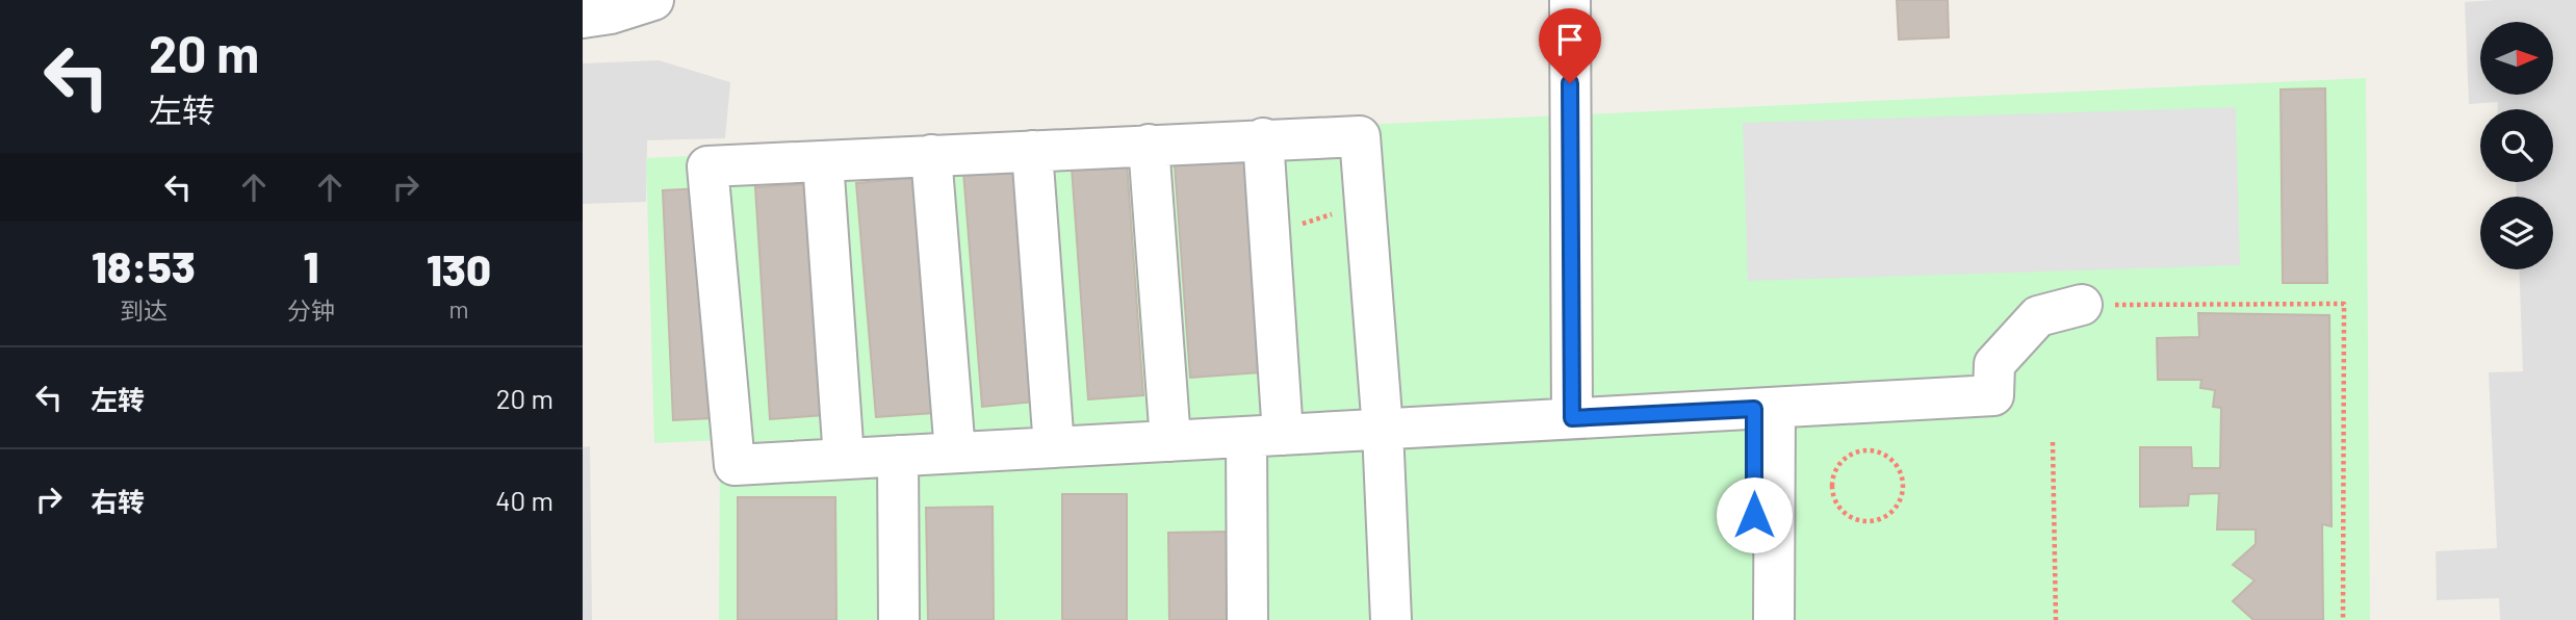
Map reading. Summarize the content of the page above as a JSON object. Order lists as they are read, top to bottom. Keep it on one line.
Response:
{"north":"right","page":{"turn":["20 m","左转"],"eta":["18:53","到达","1","分钟","130","m"],"list":[{"name":"左转","value":"20 m"},{"name":"右转","value":"40 m"}]}}
